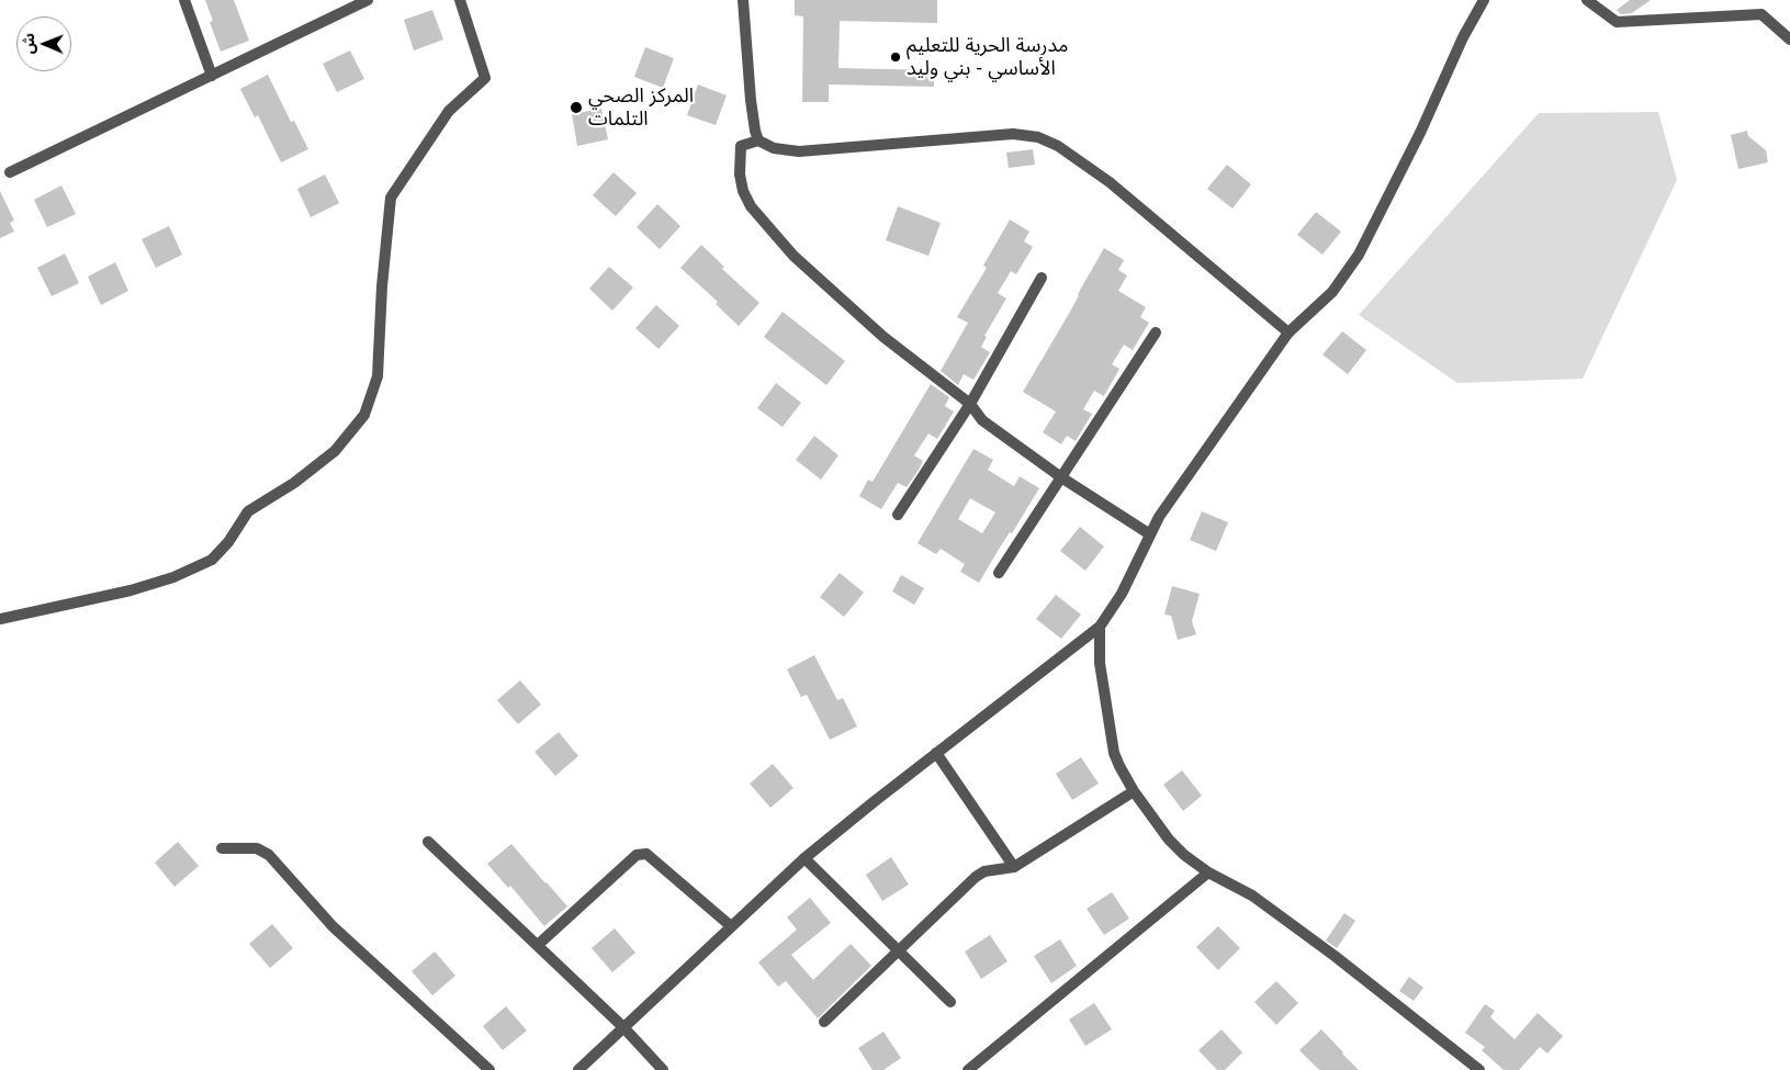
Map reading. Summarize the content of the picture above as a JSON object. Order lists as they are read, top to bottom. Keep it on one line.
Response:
{"places":["مدرسة الحرية للتعليم الأساسي - بني وليد","المركز الصحي التلمات"],"north":"left"}
